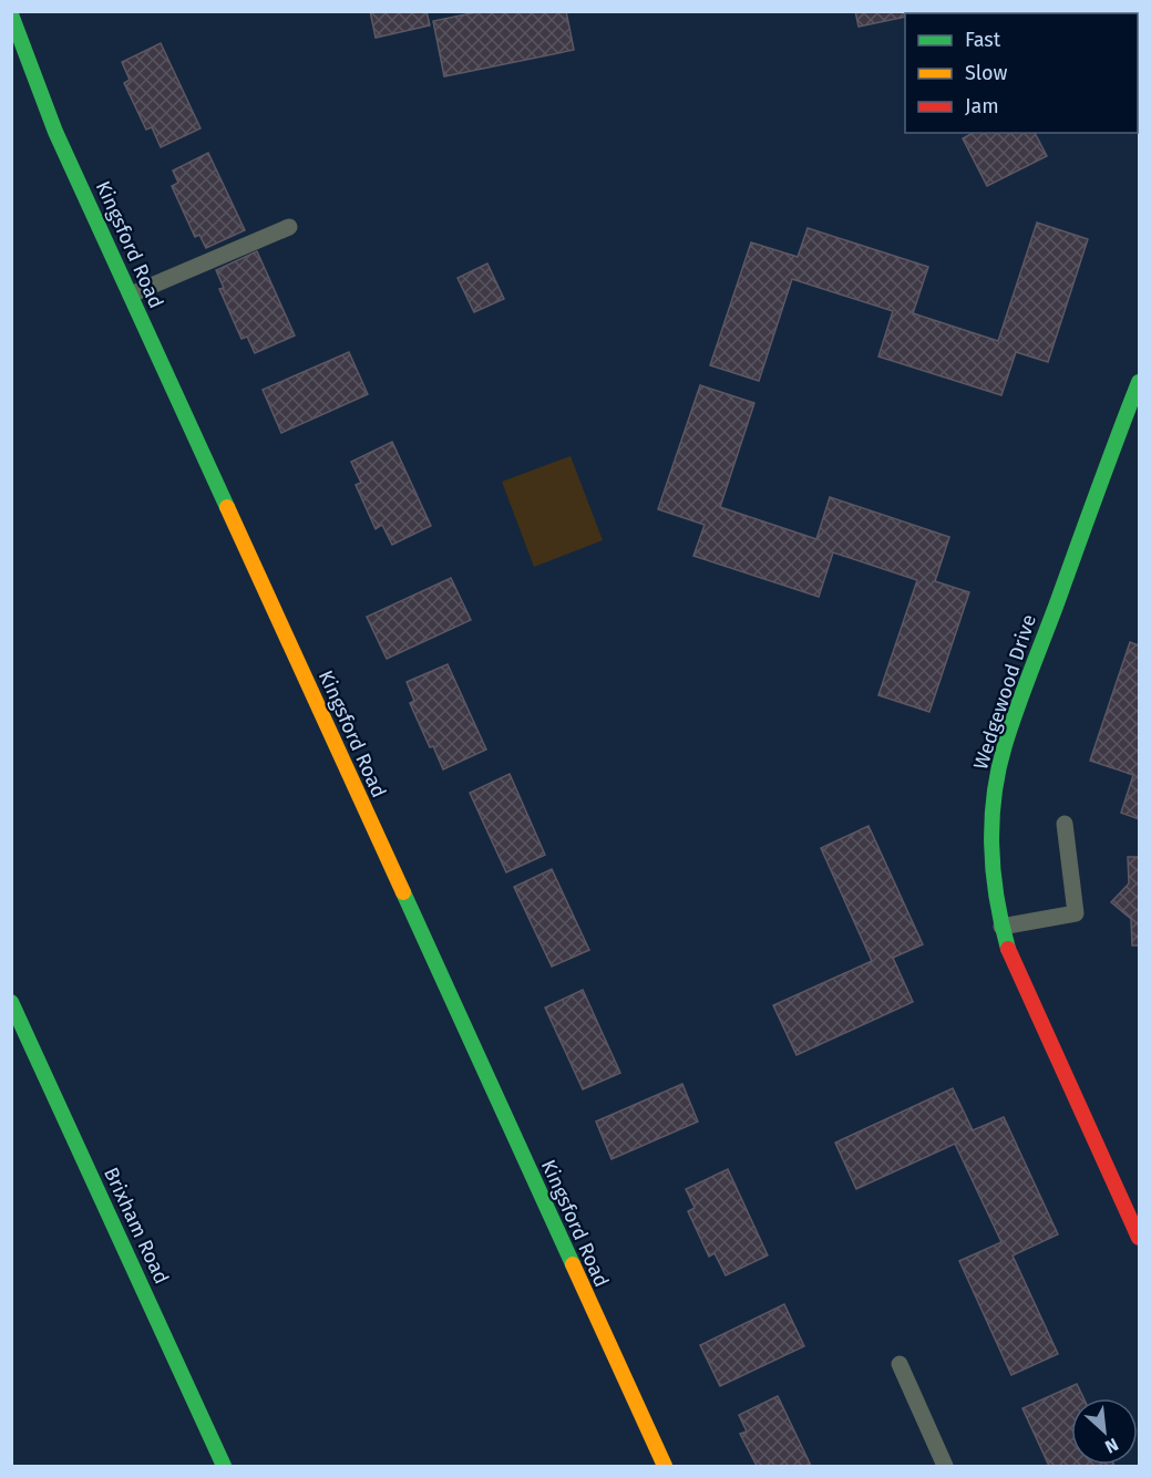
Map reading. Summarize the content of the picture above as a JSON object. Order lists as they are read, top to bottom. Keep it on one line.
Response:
{"streets":{"street":["Kingsford Road","Wedgewood Drive","Brixham Road"]},"legend":["Fast","Slow","Jam"],"north":"bottom right"}
